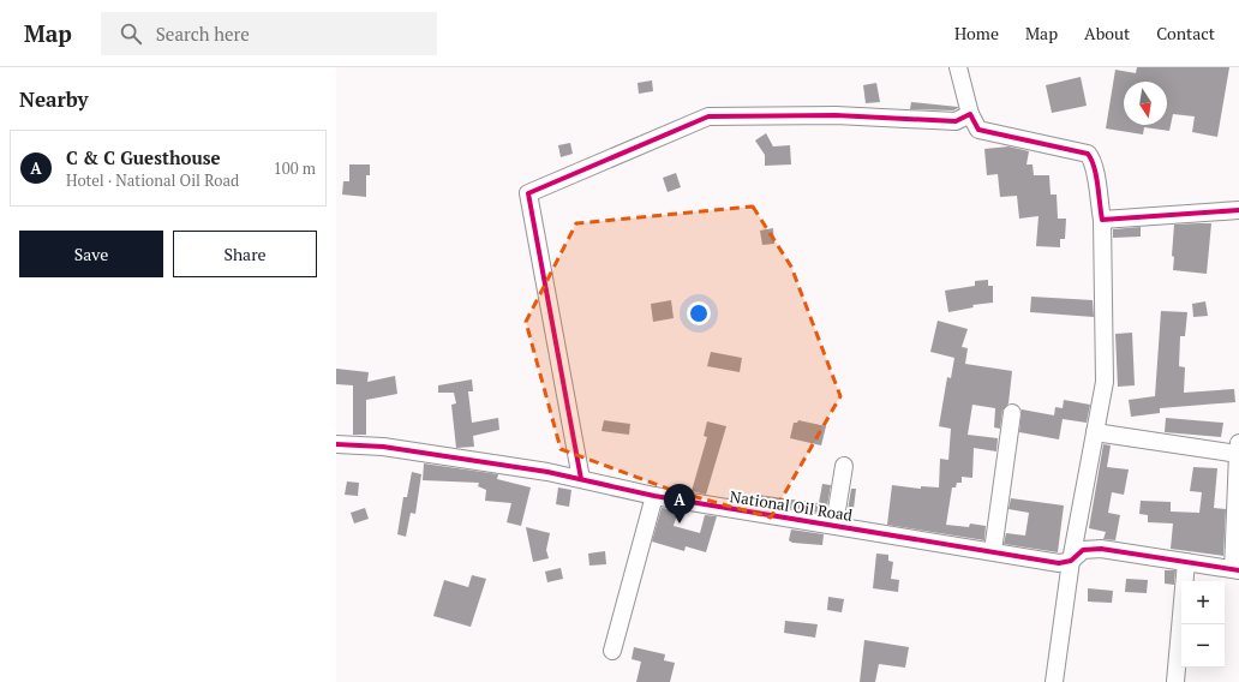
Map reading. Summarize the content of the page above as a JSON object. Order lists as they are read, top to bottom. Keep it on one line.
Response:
{"streets":{"street":["National Oil Road"]},"north":"bottom","page":{"header":"Map","search":"Search here","nav":["Home","Map","About","Contact"],"heading":"Nearby","list":[{"mark":"A","name":"C & C Guesthouse","note":"Hotel · National Oil Road","value":"100 m"}],"buttons":["Save","Share"],"pins":"A","map_buttons":["+","−"]}}
